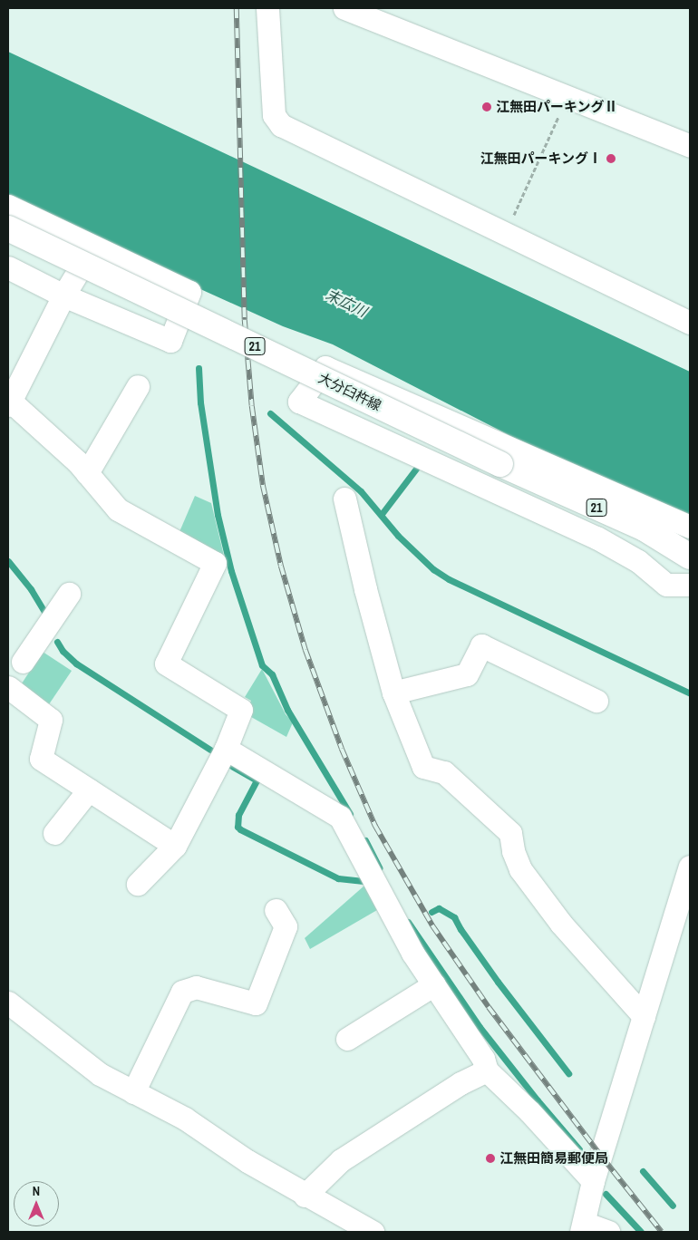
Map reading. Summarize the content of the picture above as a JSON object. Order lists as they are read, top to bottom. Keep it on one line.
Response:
{"streets":{"main road":["21","大分臼杵線"]},"water":["末広川"],"places":["江無田パーキングⅡ","江無田パーキングⅠ","江無田簡易郵便局"],"north":"top"}
